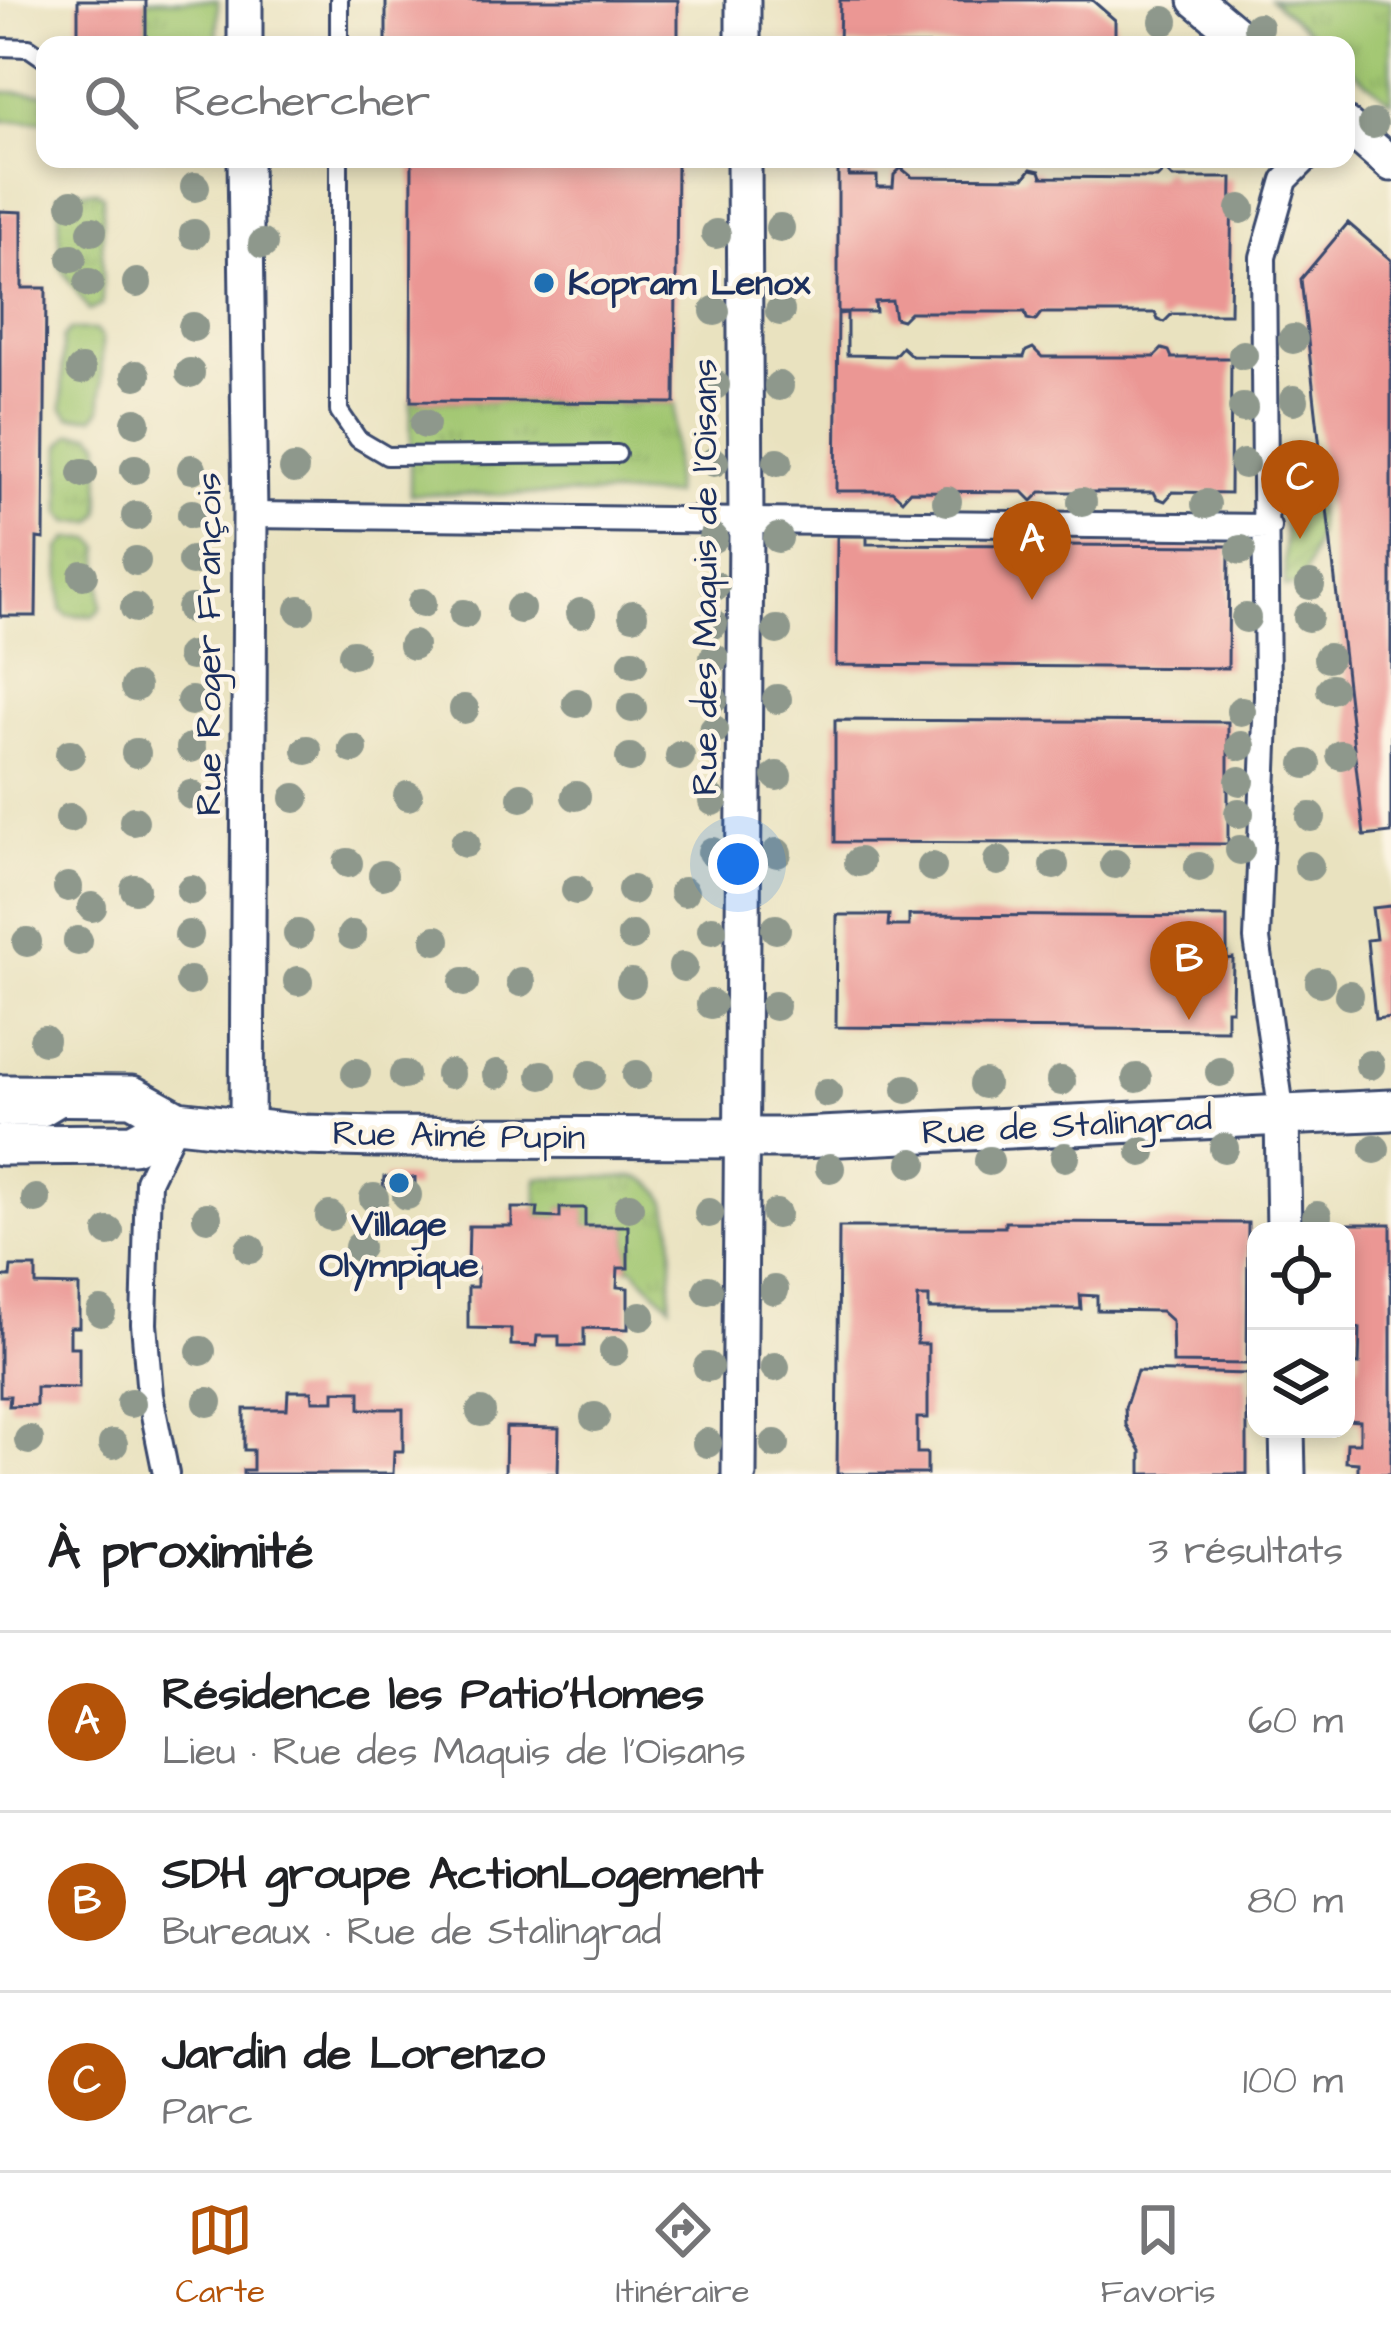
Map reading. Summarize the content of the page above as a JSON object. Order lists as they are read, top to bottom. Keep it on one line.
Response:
{"streets":{"street":["Rue des Maquis de l'Oisans","Rue Roger François","Rue de Stalingrad","Rue Aimé Pupin"]},"crossings":[["Rue des Maquis de l'Oisans","Rue de Stalingrad"],["Rue des Maquis de l'Oisans","Rue Aimé Pupin"],["Rue Roger François","Rue Aimé Pupin"],["Rue de Stalingrad","Rue Aimé Pupin"]],"places":["Kopram Lenox","Village Olympique"],"page":{"search":"Rechercher","pins":["C","A","B"],"heading":["À proximité","3 résultats"],"list":[{"mark":"A","name":"Résidence les Patio'Homes","note":"Lieu · Rue des Maquis de l'Oisans","value":"60 m"},{"mark":"B","name":"SDH groupe ActionLogement","note":"Bureaux · Rue de Stalingrad","value":"80 m"},{"mark":"C","name":"Jardin de Lorenzo","note":"Parc","value":"100 m"}],"nav":["Carte","Itinéraire","Favoris"]}}
